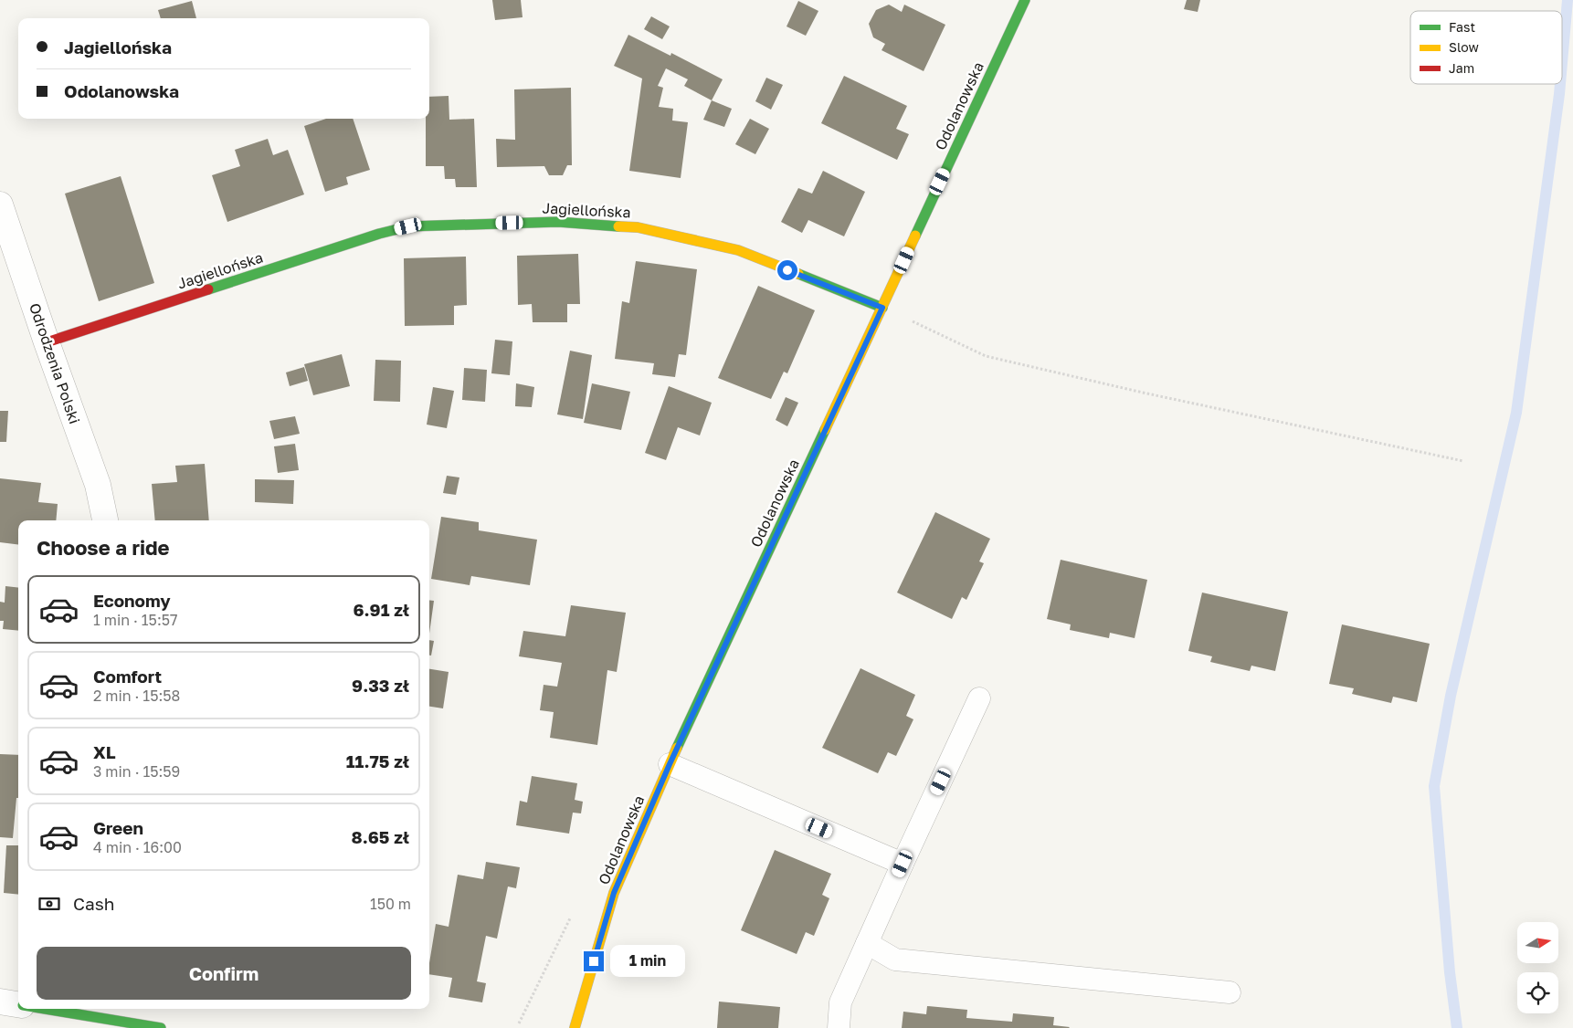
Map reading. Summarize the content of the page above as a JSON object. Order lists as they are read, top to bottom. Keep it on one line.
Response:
{"streets":{"street":["Odolanowska","Jagiellońska","Odrodzenia Polski"]},"crossings":[["Odolanowska","Jagiellońska"],["Jagiellońska","Odrodzenia Polski"]],"legend":["Fast","Slow","Jam"],"north":"right","page":{"banner":["Jagiellońska","Odolanowska"],"heading":"Choose a ride","list":[{"name":"Economy","note":"1 min · 15:57","value":"6.91 zł"},{"name":"Comfort","note":"2 min · 15:58","value":"9.33 zł"},{"name":"XL","note":"3 min · 15:59","value":"11.75 zł"},{"name":"Green","note":"4 min · 16:00","value":"8.65 zł"}],"pay":["Cash","150 m"],"buttons":"Confirm","bubble":"1 min"}}
